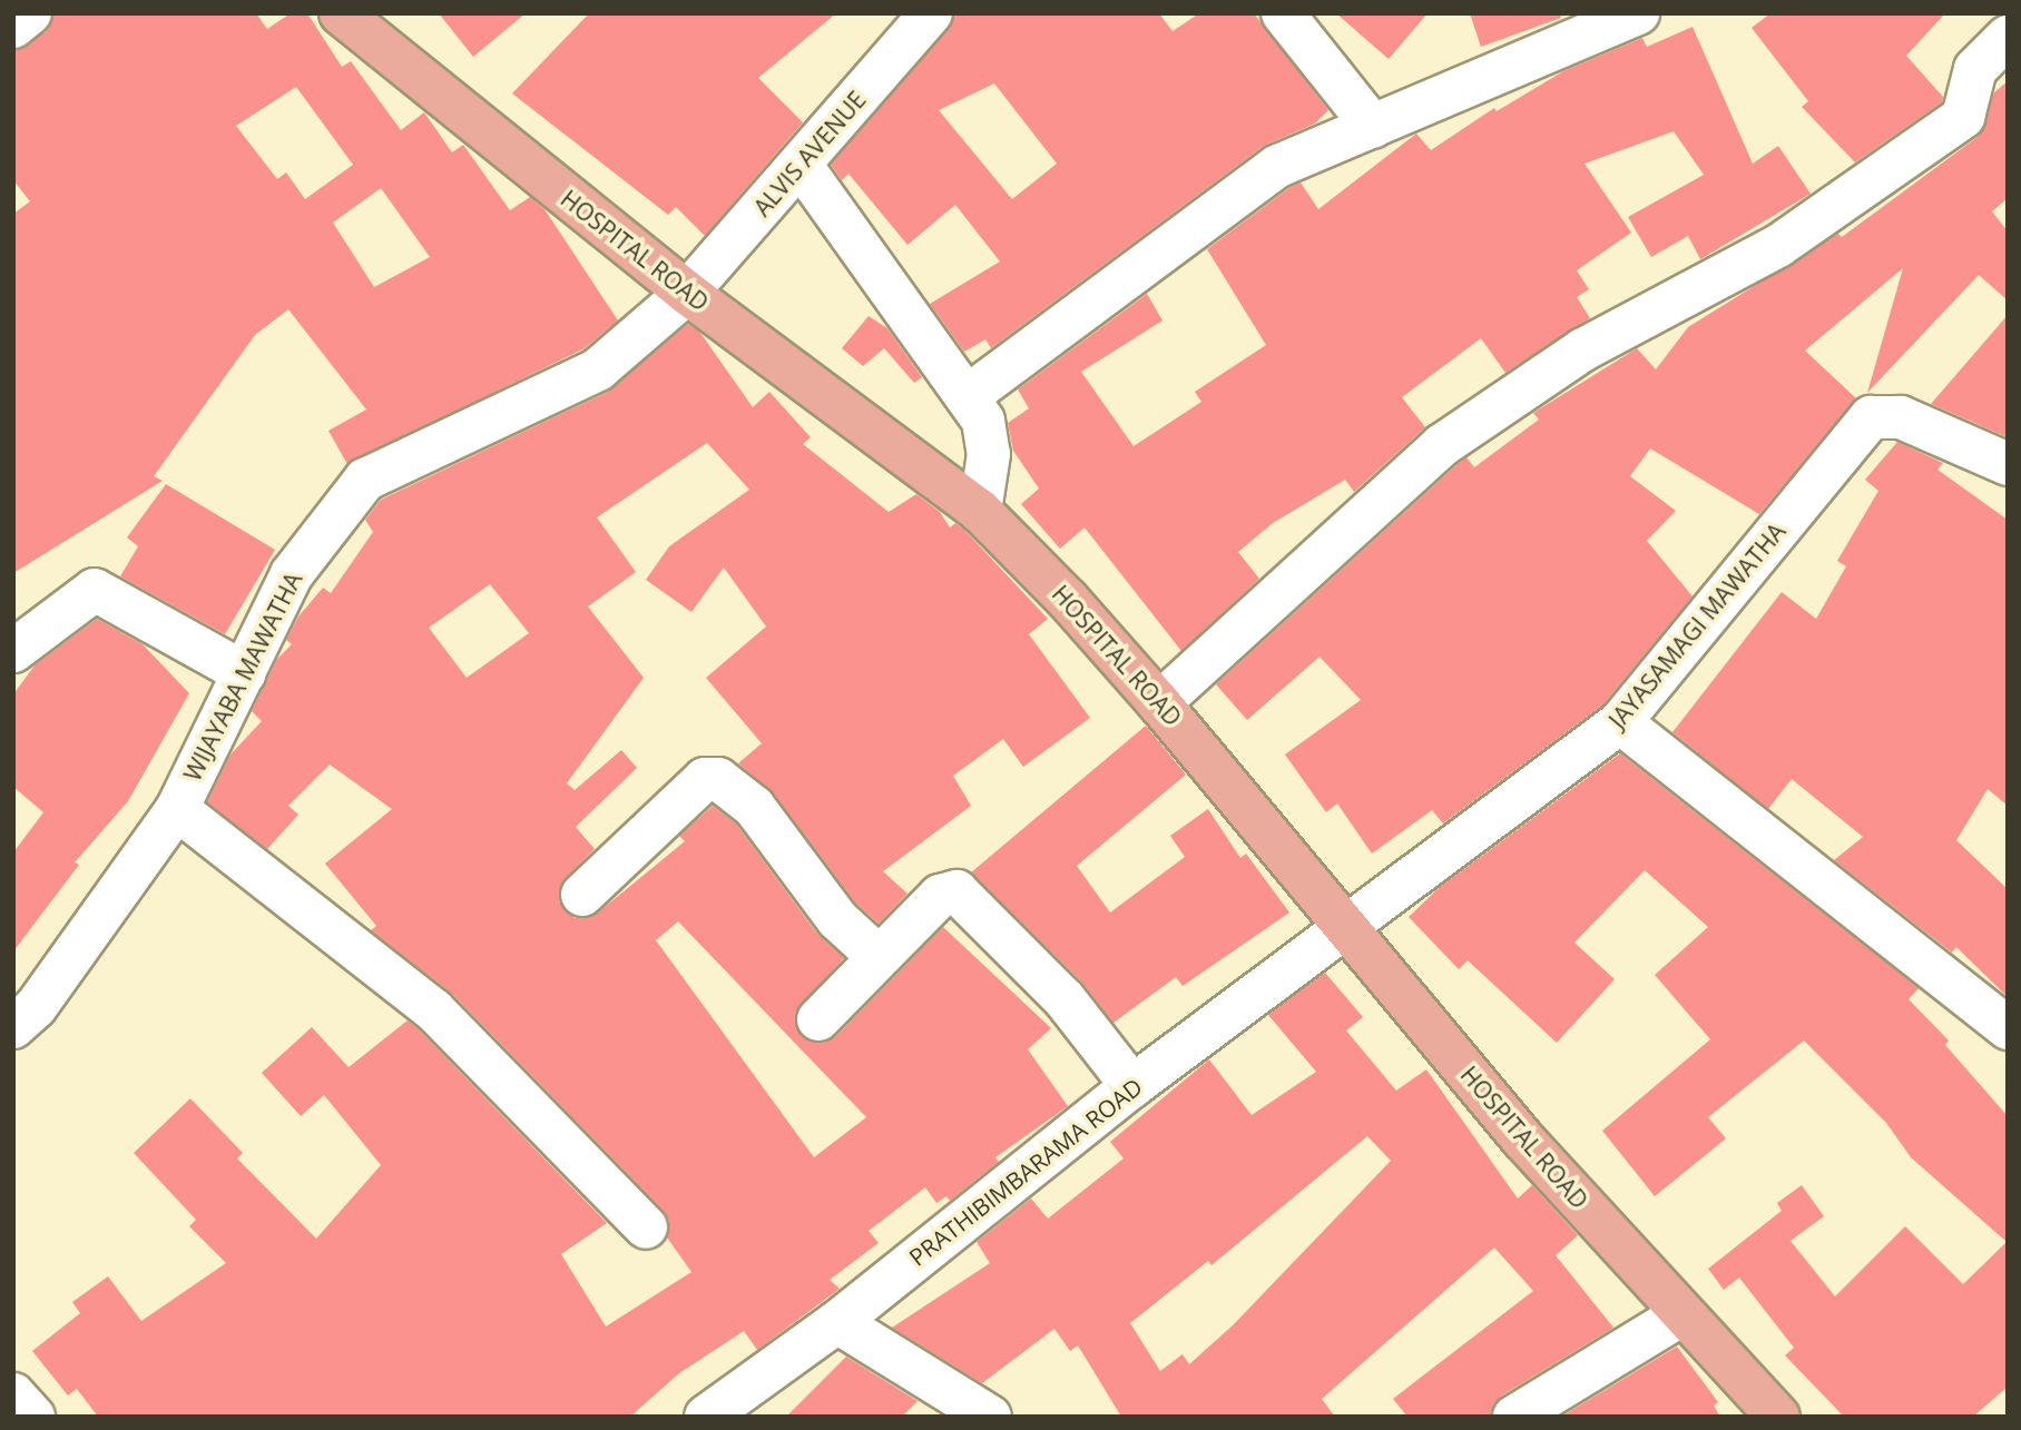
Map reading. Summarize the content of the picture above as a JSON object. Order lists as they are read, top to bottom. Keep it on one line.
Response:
{"streets":{"main road":["HOSPITAL ROAD"],"street":["ALVIS AVENUE","JAYASAMAGI MAWATHA","WIJAYABA MAWATHA","PRATHIBIMBARAMA ROAD"]},"crossings":[["ALVIS AVENUE","HOSPITAL ROAD"],["ALVIS AVENUE","WIJAYABA MAWATHA"],["HOSPITAL ROAD","JAYASAMAGI MAWATHA"],["HOSPITAL ROAD","WIJAYABA MAWATHA"],["HOSPITAL ROAD","PRATHIBIMBARAMA ROAD"],["JAYASAMAGI MAWATHA","PRATHIBIMBARAMA ROAD"]]}
